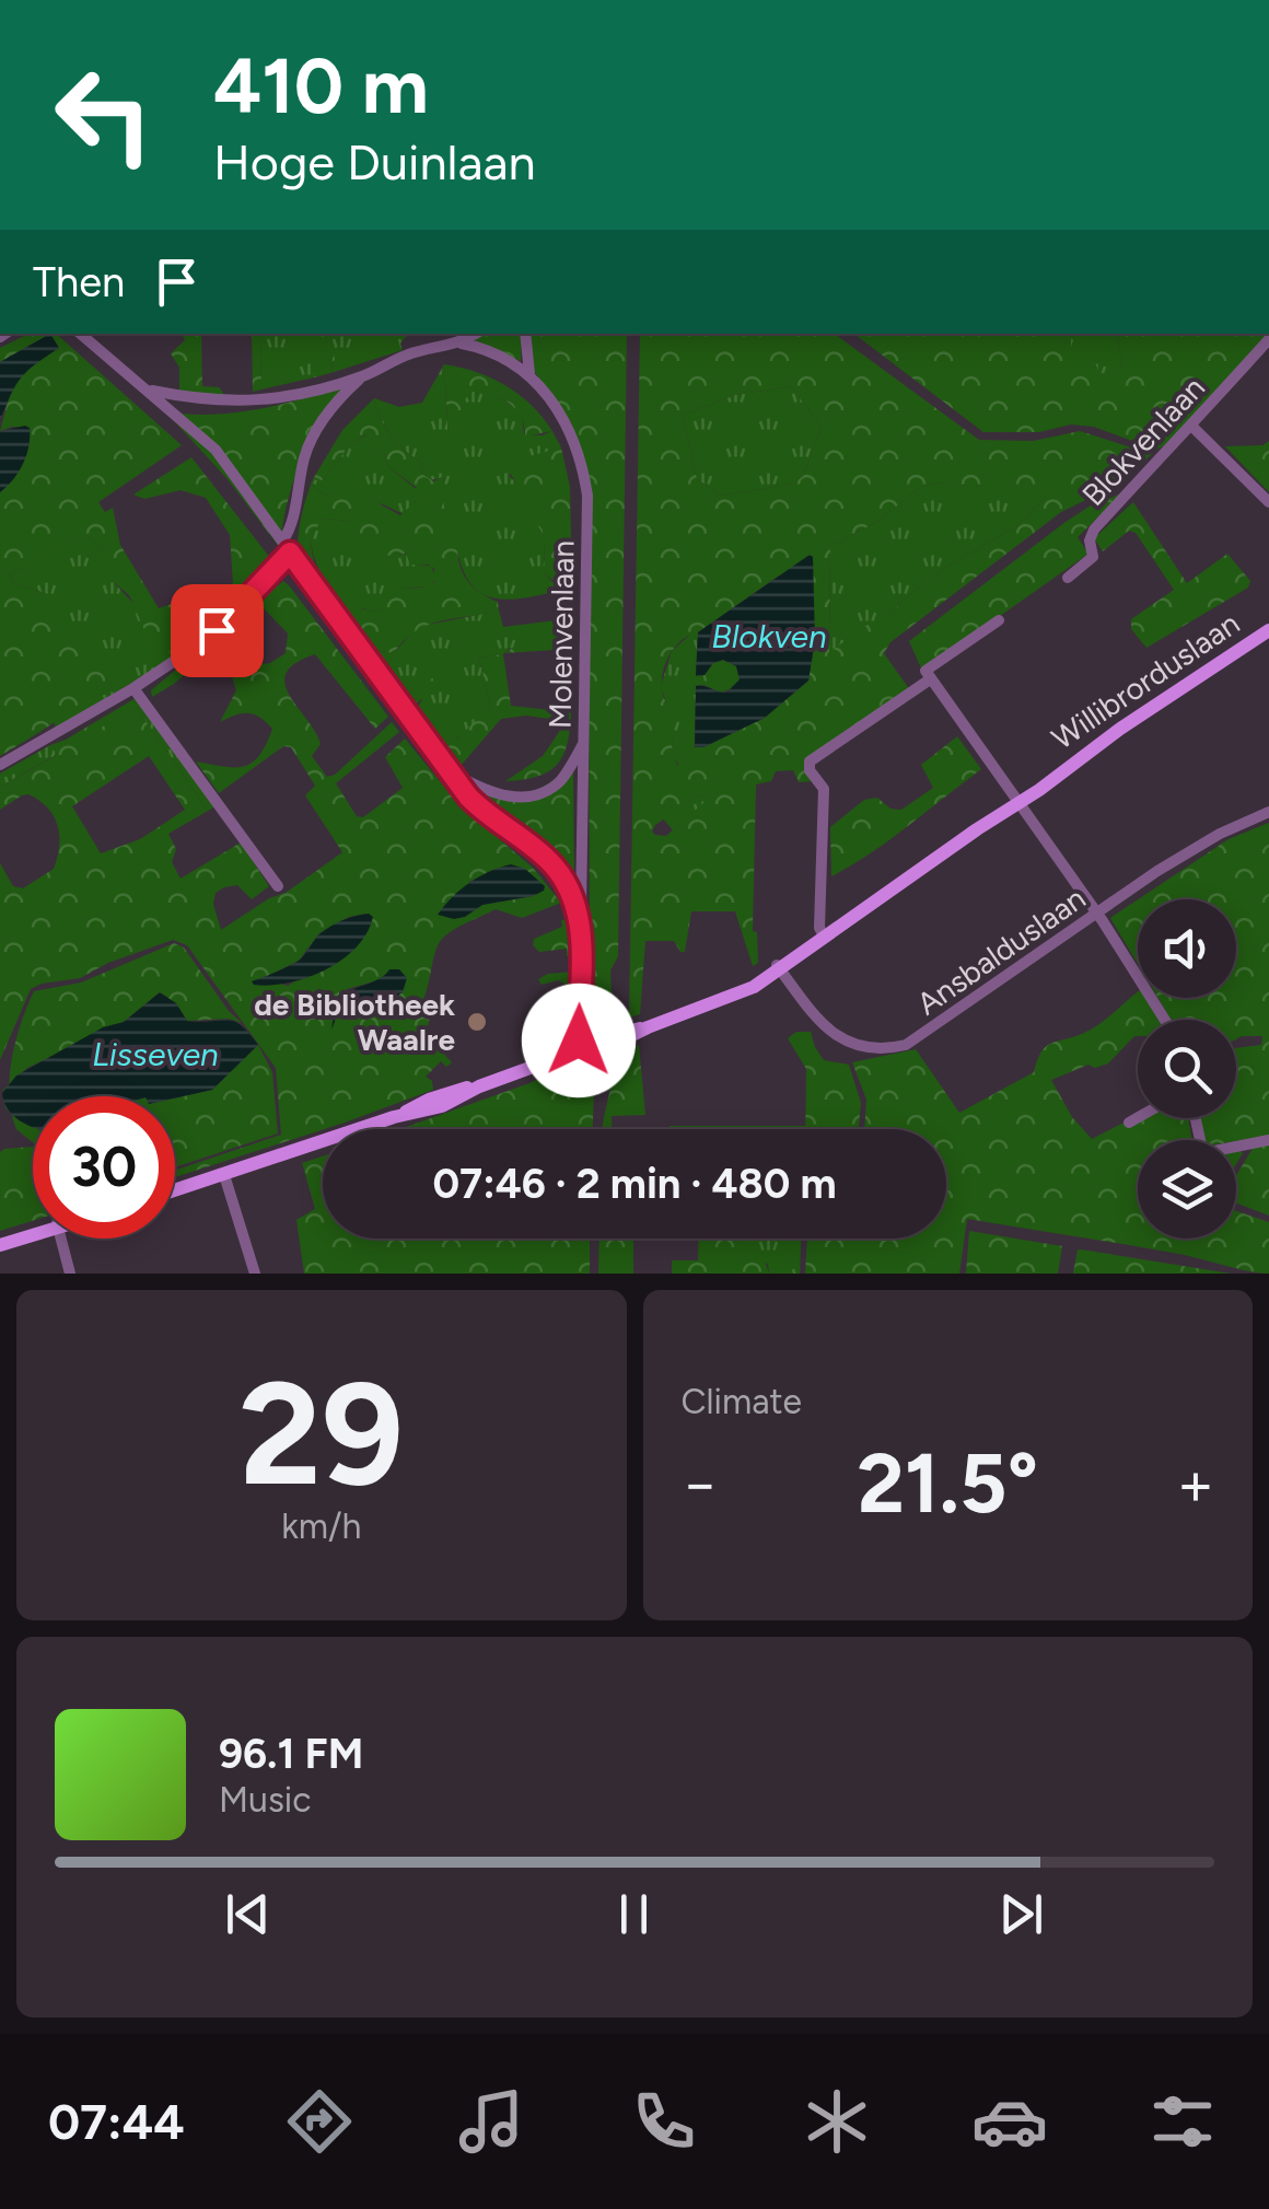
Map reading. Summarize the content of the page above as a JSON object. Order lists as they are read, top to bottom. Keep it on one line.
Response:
{"streets":{"main road":["Willibrorduslaan"],"street":["Blokvenlaan","Molenvenlaan","Ansbalduslaan"]},"crossings":[["Molenvenlaan","Willibrorduslaan"],["Willibrorduslaan","Ansbalduslaan"]],"water":["Blokven","Lisseven"],"places":["de Bibliotheek Waalre"],"page":{"turn":["410 m","Hoge Duinlaan"],"then":"Then","limit":"30","trip":"07:46 · 2 min · 480 m","tile":[["29","km/h"],"Climate"],"heat":["−","21.5°","+"],"song":["96.1 FM","Music"],"tabs":"07:44"}}
